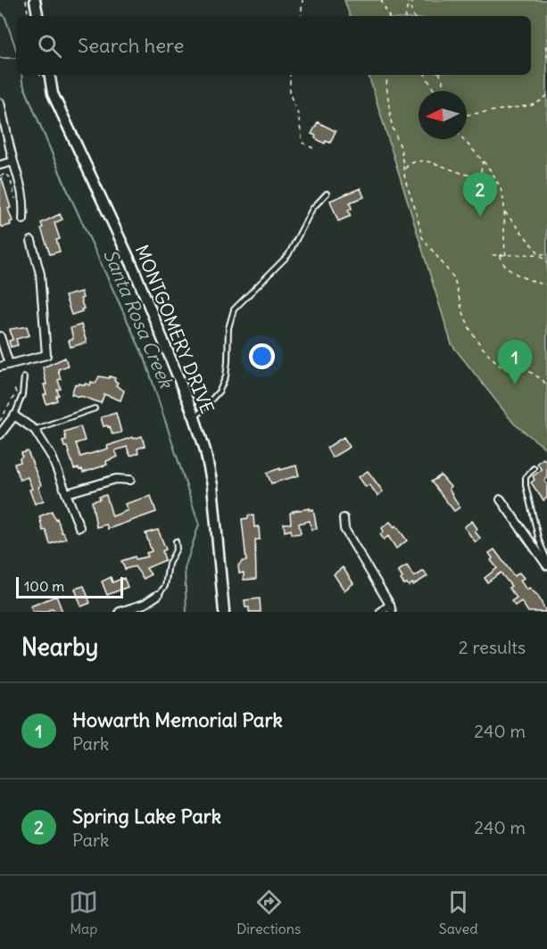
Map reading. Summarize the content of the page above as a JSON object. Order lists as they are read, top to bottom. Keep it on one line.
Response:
{"streets":{"street":["MONTGOMERY DRIVE"]},"water":["Santa Rosa Creek"],"scale_bar":"100 m","north":"left","page":{"search":"Search here","pins":["2","1"],"scale":"100 m","heading":["Nearby","2 results"],"list":[{"mark":"1","name":"Howarth Memorial Park","note":"Park","value":"240 m"},{"mark":"2","name":"Spring Lake Park","note":"Park","value":"240 m"}],"nav":["Map","Directions","Saved"]}}
